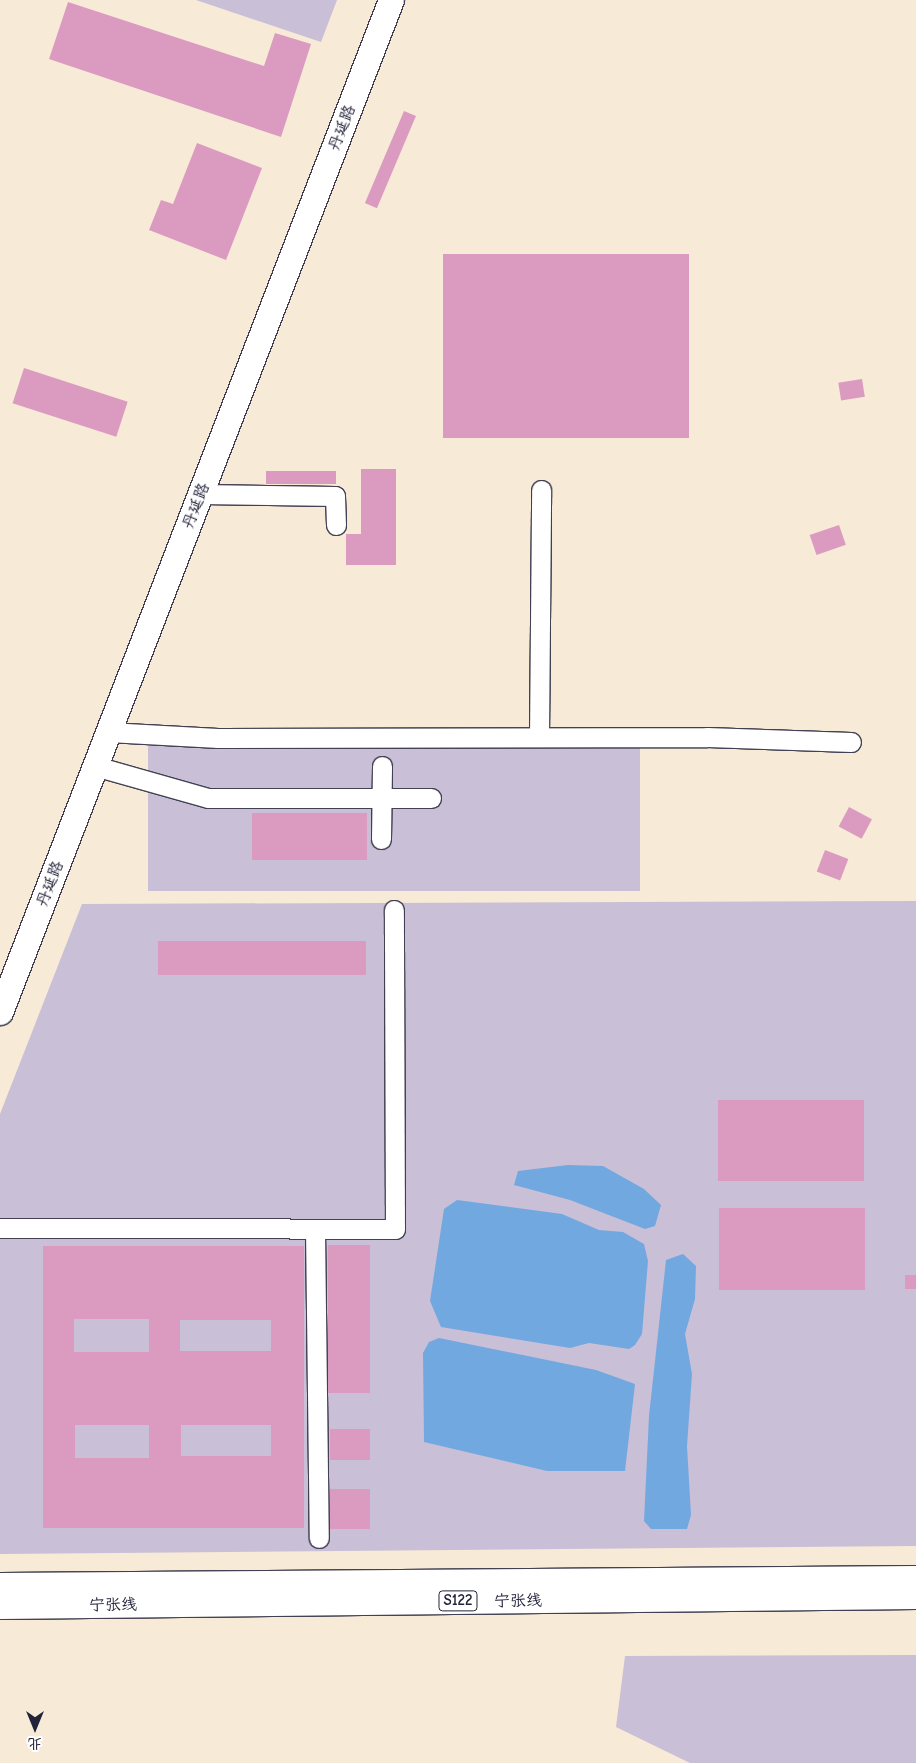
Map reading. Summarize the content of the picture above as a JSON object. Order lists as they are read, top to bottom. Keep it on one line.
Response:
{"streets":{"main road":["丹延路","S122","宁张线"]},"north":"bottom"}
